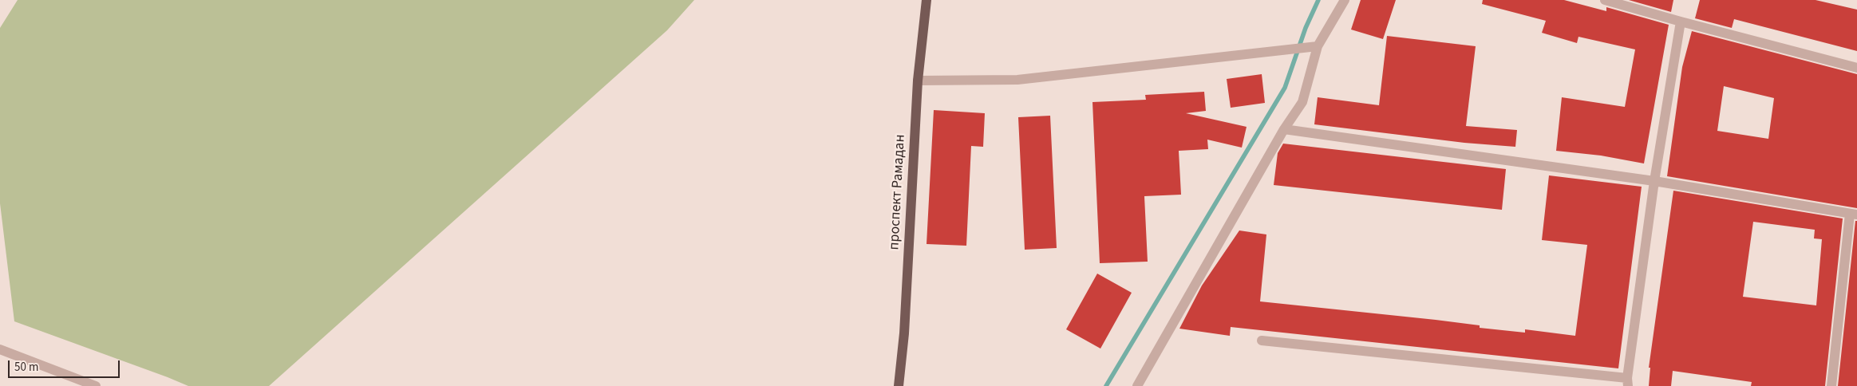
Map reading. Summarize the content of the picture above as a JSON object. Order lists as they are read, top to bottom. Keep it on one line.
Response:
{"streets":{"main road":["проспект Рамадан"]},"scale_bar":"50 m"}
